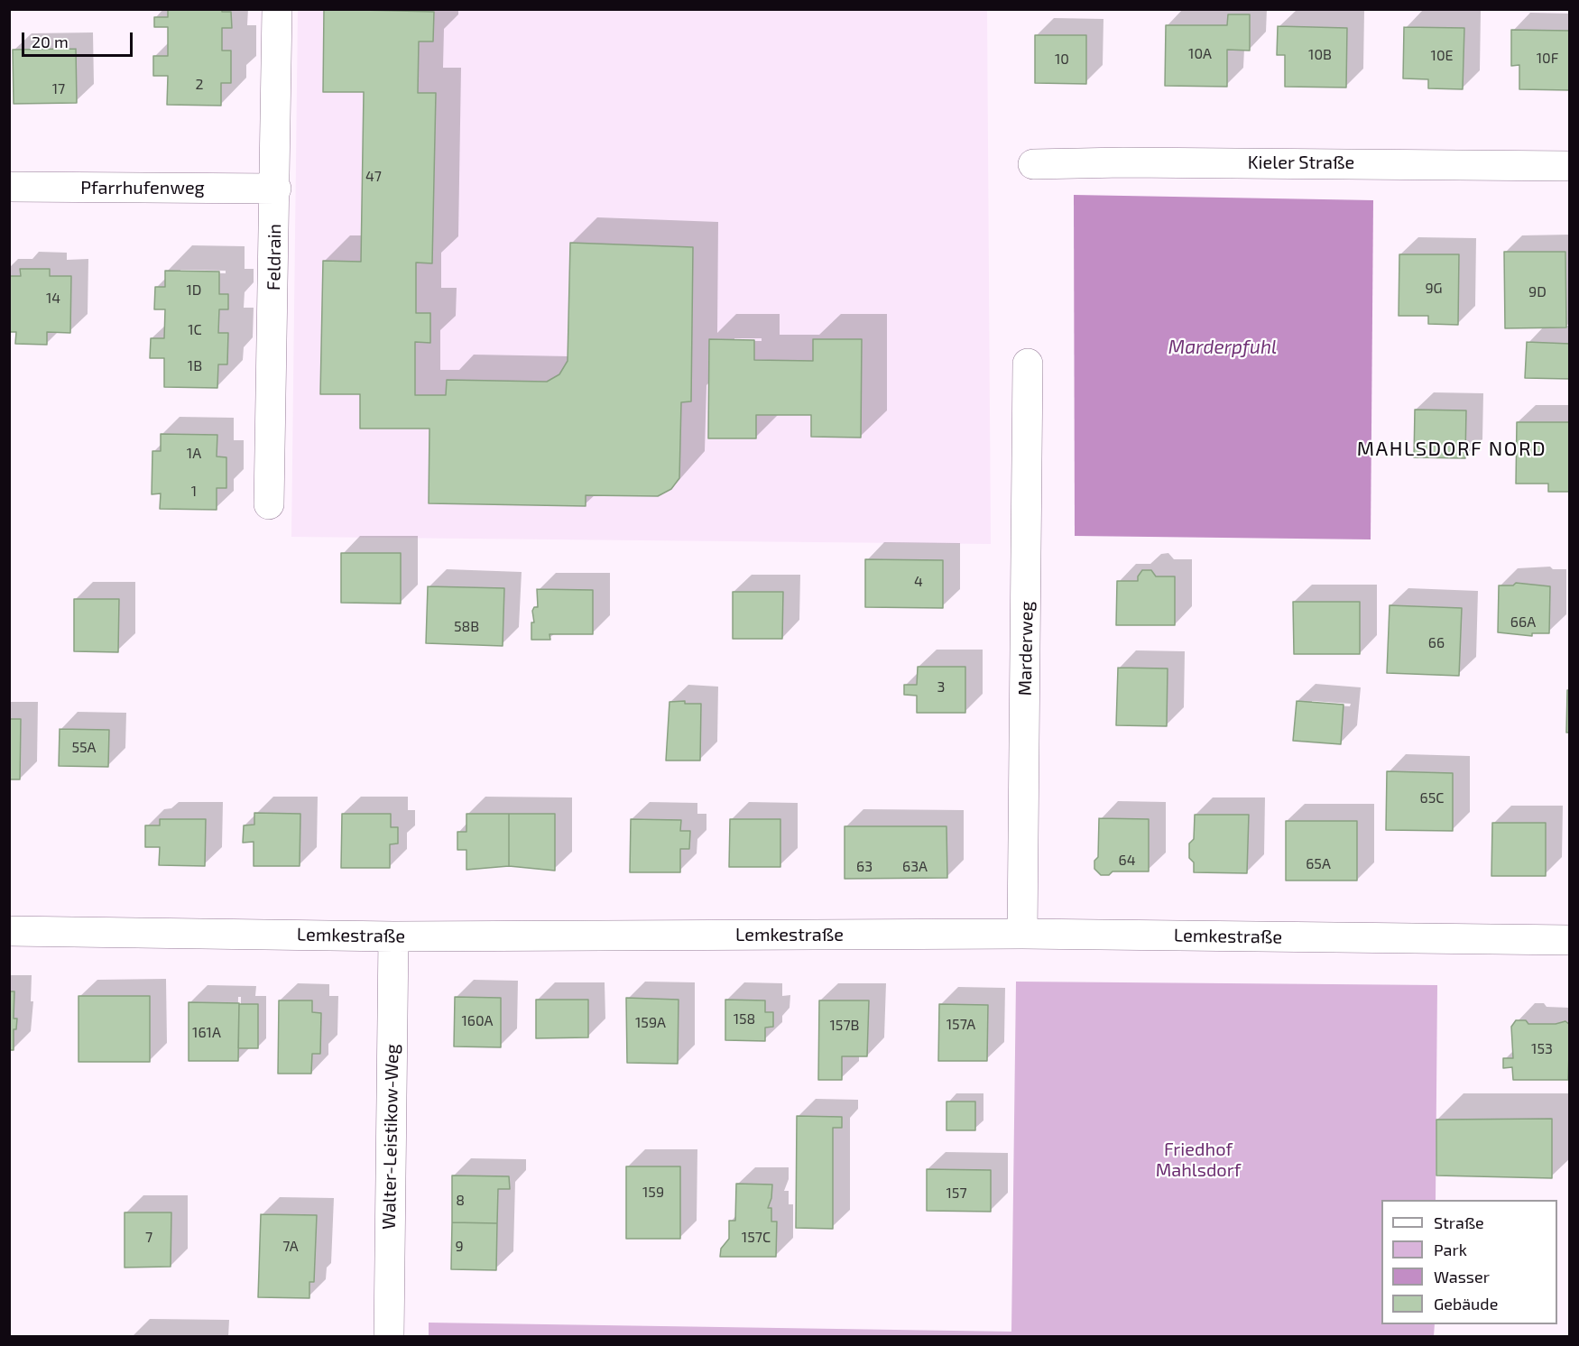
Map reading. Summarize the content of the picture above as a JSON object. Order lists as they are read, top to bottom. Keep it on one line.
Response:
{"streets":{"street":["Kieler Straße","Pfarrhufenweg","Feldrain","Marderweg","Lemkestraße","Walter-Leistikow-Weg"]},"crossings":[["Pfarrhufenweg","Feldrain"],["Marderweg","Lemkestraße"],["Lemkestraße","Walter-Leistikow-Weg"]],"districts":["MAHLSDORF NORD"],"water":["Marderpfuhl"],"parks":["Friedhof Mahlsdorf"],"house_numbers":["10A","10B","10E","10F","10","2","17","47","9G","1D","9D","14","1C","1B","1A","1","4","66A","58B","66","3","55A","65C","64","65A","63","63A","158","160A","159A","157A","157B","161A","153","159","157","8","7","157C","7A","9"],"legend":["Straße","Park","Wasser","Gebäude"],"scale_bar":"20 m"}
